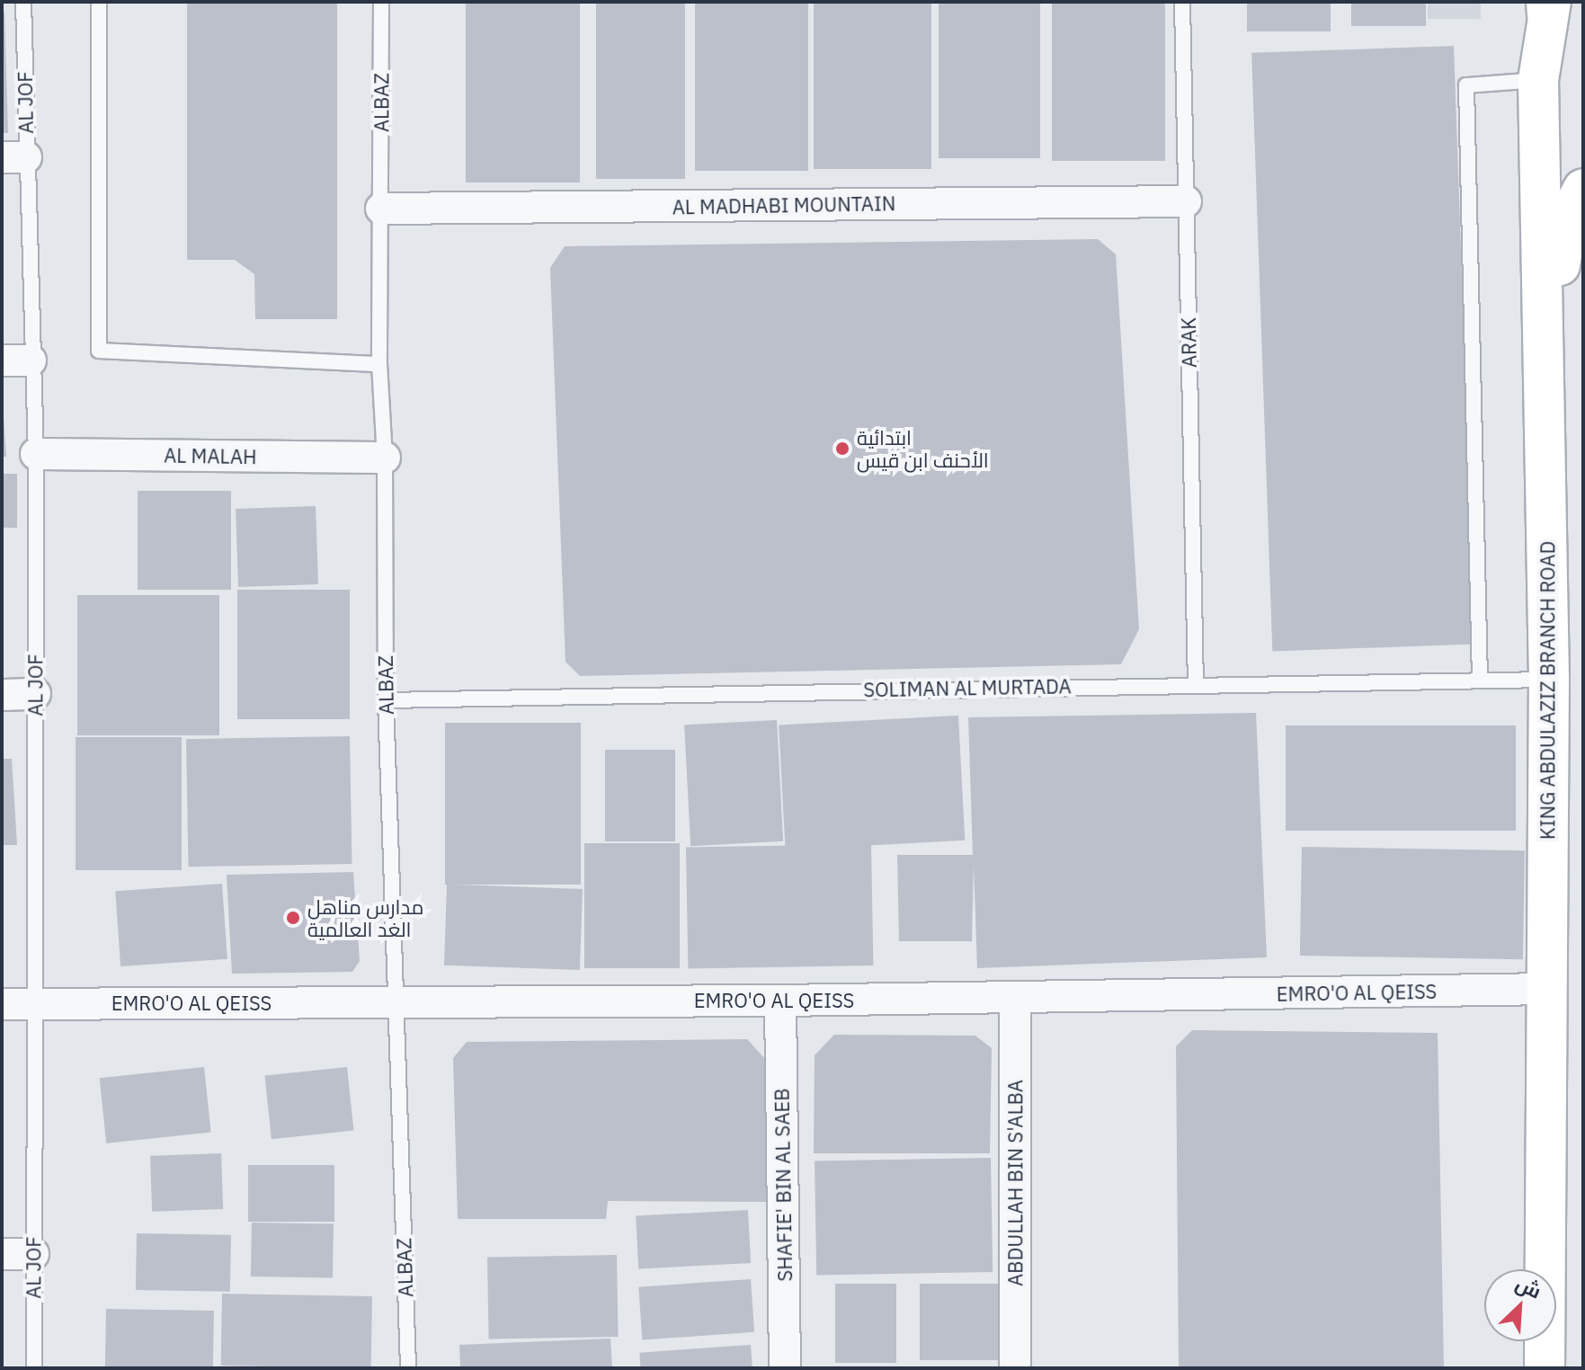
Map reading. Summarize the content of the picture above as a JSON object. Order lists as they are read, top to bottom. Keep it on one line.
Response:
{"streets":{"street":["AL MADHABI MOUNTAIN","AL MALAH","KING ABDULAZIZ BRANCH ROAD","EMRO'O AL QEISS","ABDULLAH BIN S'ALBA","SHAFIE' BIN AL SAEB"],"lane":["AL JOF","ALBAZ","ARAK","SOLIMAN AL MURTADA"]},"crossings":[["AL JOF","AL MALAH"],["AL JOF","EMRO'O AL QEISS"],["ALBAZ","AL MADHABI MOUNTAIN"],["ALBAZ","AL MALAH"],["ALBAZ","SOLIMAN AL MURTADA"],["ALBAZ","EMRO'O AL QEISS"],["AL MADHABI MOUNTAIN","ARAK"],["ARAK","SOLIMAN AL MURTADA"],["SOLIMAN AL MURTADA","KING ABDULAZIZ BRANCH ROAD"],["KING ABDULAZIZ BRANCH ROAD","EMRO'O AL QEISS"],["EMRO'O AL QEISS","ABDULLAH BIN S'ALBA"],["EMRO'O AL QEISS","SHAFIE' BIN AL SAEB"]],"places":["ابتدائية الأحنف ابن قيس","مدارس مناهل الغد العالمية"],"north":"top right"}
